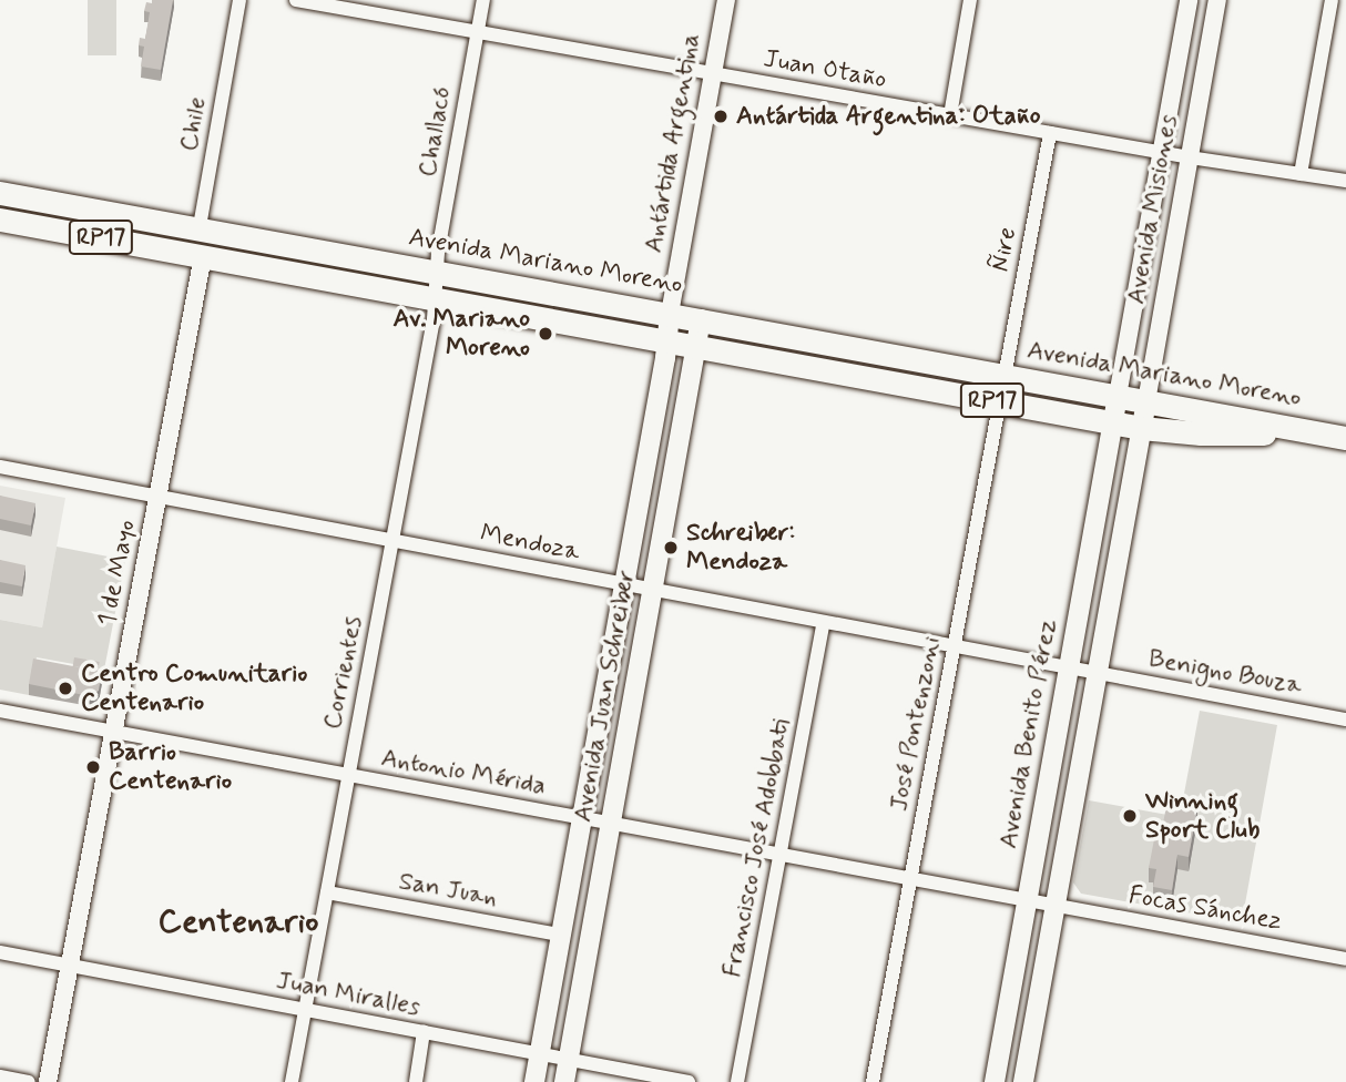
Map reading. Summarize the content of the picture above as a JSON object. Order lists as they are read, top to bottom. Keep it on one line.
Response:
{"streets":{"main road":["Antártida Argentina","Avenida Misiones","RP17","Avenida Mariano Moreno","Avenida Juan Schreiber","Avenida Benito Pérez"],"street":["Juan Otaño","Chile","Challacó","Ñire","Mendoza","1 de Mayo","Corrientes","Benigno Bouza","José Pontenzoni","Antonio Mérida","Francisco José Adobbati","San Juan","Focas Sánchez","Juan Miralles"]},"crossings":[["Juan Otaño","Challacó"],["Juan Otaño","Antártida Argentina"],["Juan Otaño","Avenida Misiones"],["Juan Otaño","Ñire"],["Chile","Avenida Mariano Moreno"],["Chile","1 de Mayo"],["Challacó","Avenida Mariano Moreno"],["Challacó","Corrientes"],["Antártida Argentina","Avenida Mariano Moreno"],["Antártida Argentina","Avenida Juan Schreiber"],["Avenida Misiones","Avenida Mariano Moreno"],["Avenida Misiones","Avenida Benito Pérez"],["RP17","Avenida Mariano Moreno"],["Ñire","Avenida Mariano Moreno"],["Ñire","José Pontenzoni"],["Avenida Mariano Moreno","1 de Mayo"],["Avenida Mariano Moreno","Corrientes"],["Avenida Mariano Moreno","Avenida Juan Schreiber"],["Avenida Mariano Moreno","José Pontenzoni"],["Avenida Mariano Moreno","Avenida Benito Pérez"],["Mendoza","1 de Mayo"],["Mendoza","Corrientes"],["Mendoza","Benigno Bouza"],["Mendoza","Avenida Juan Schreiber"],["Mendoza","José Pontenzoni"],["Mendoza","Avenida Benito Pérez"],["Mendoza","Francisco José Adobbati"],["1 de Mayo","Antonio Mérida"],["1 de Mayo","Juan Miralles"],["Corrientes","Antonio Mérida"],["Corrientes","San Juan"],["Corrientes","Juan Miralles"],["Avenida Juan Schreiber","Antonio Mérida"],["Avenida Juan Schreiber","San Juan"],["Avenida Juan Schreiber","Juan Miralles"],["José Pontenzoni","Antonio Mérida"],["Avenida Benito Pérez","Antonio Mérida"],["Antonio Mérida","Francisco José Adobbati"],["Antonio Mérida","Focas Sánchez"]],"districts":["Centenario"],"places":["Antártida Argentina: Otaño","Av. Mariano Moreno","Schreiber: Mendoza","Centro Comunitario Centenario","Barrio Centenario","Winning Sport Club"]}
